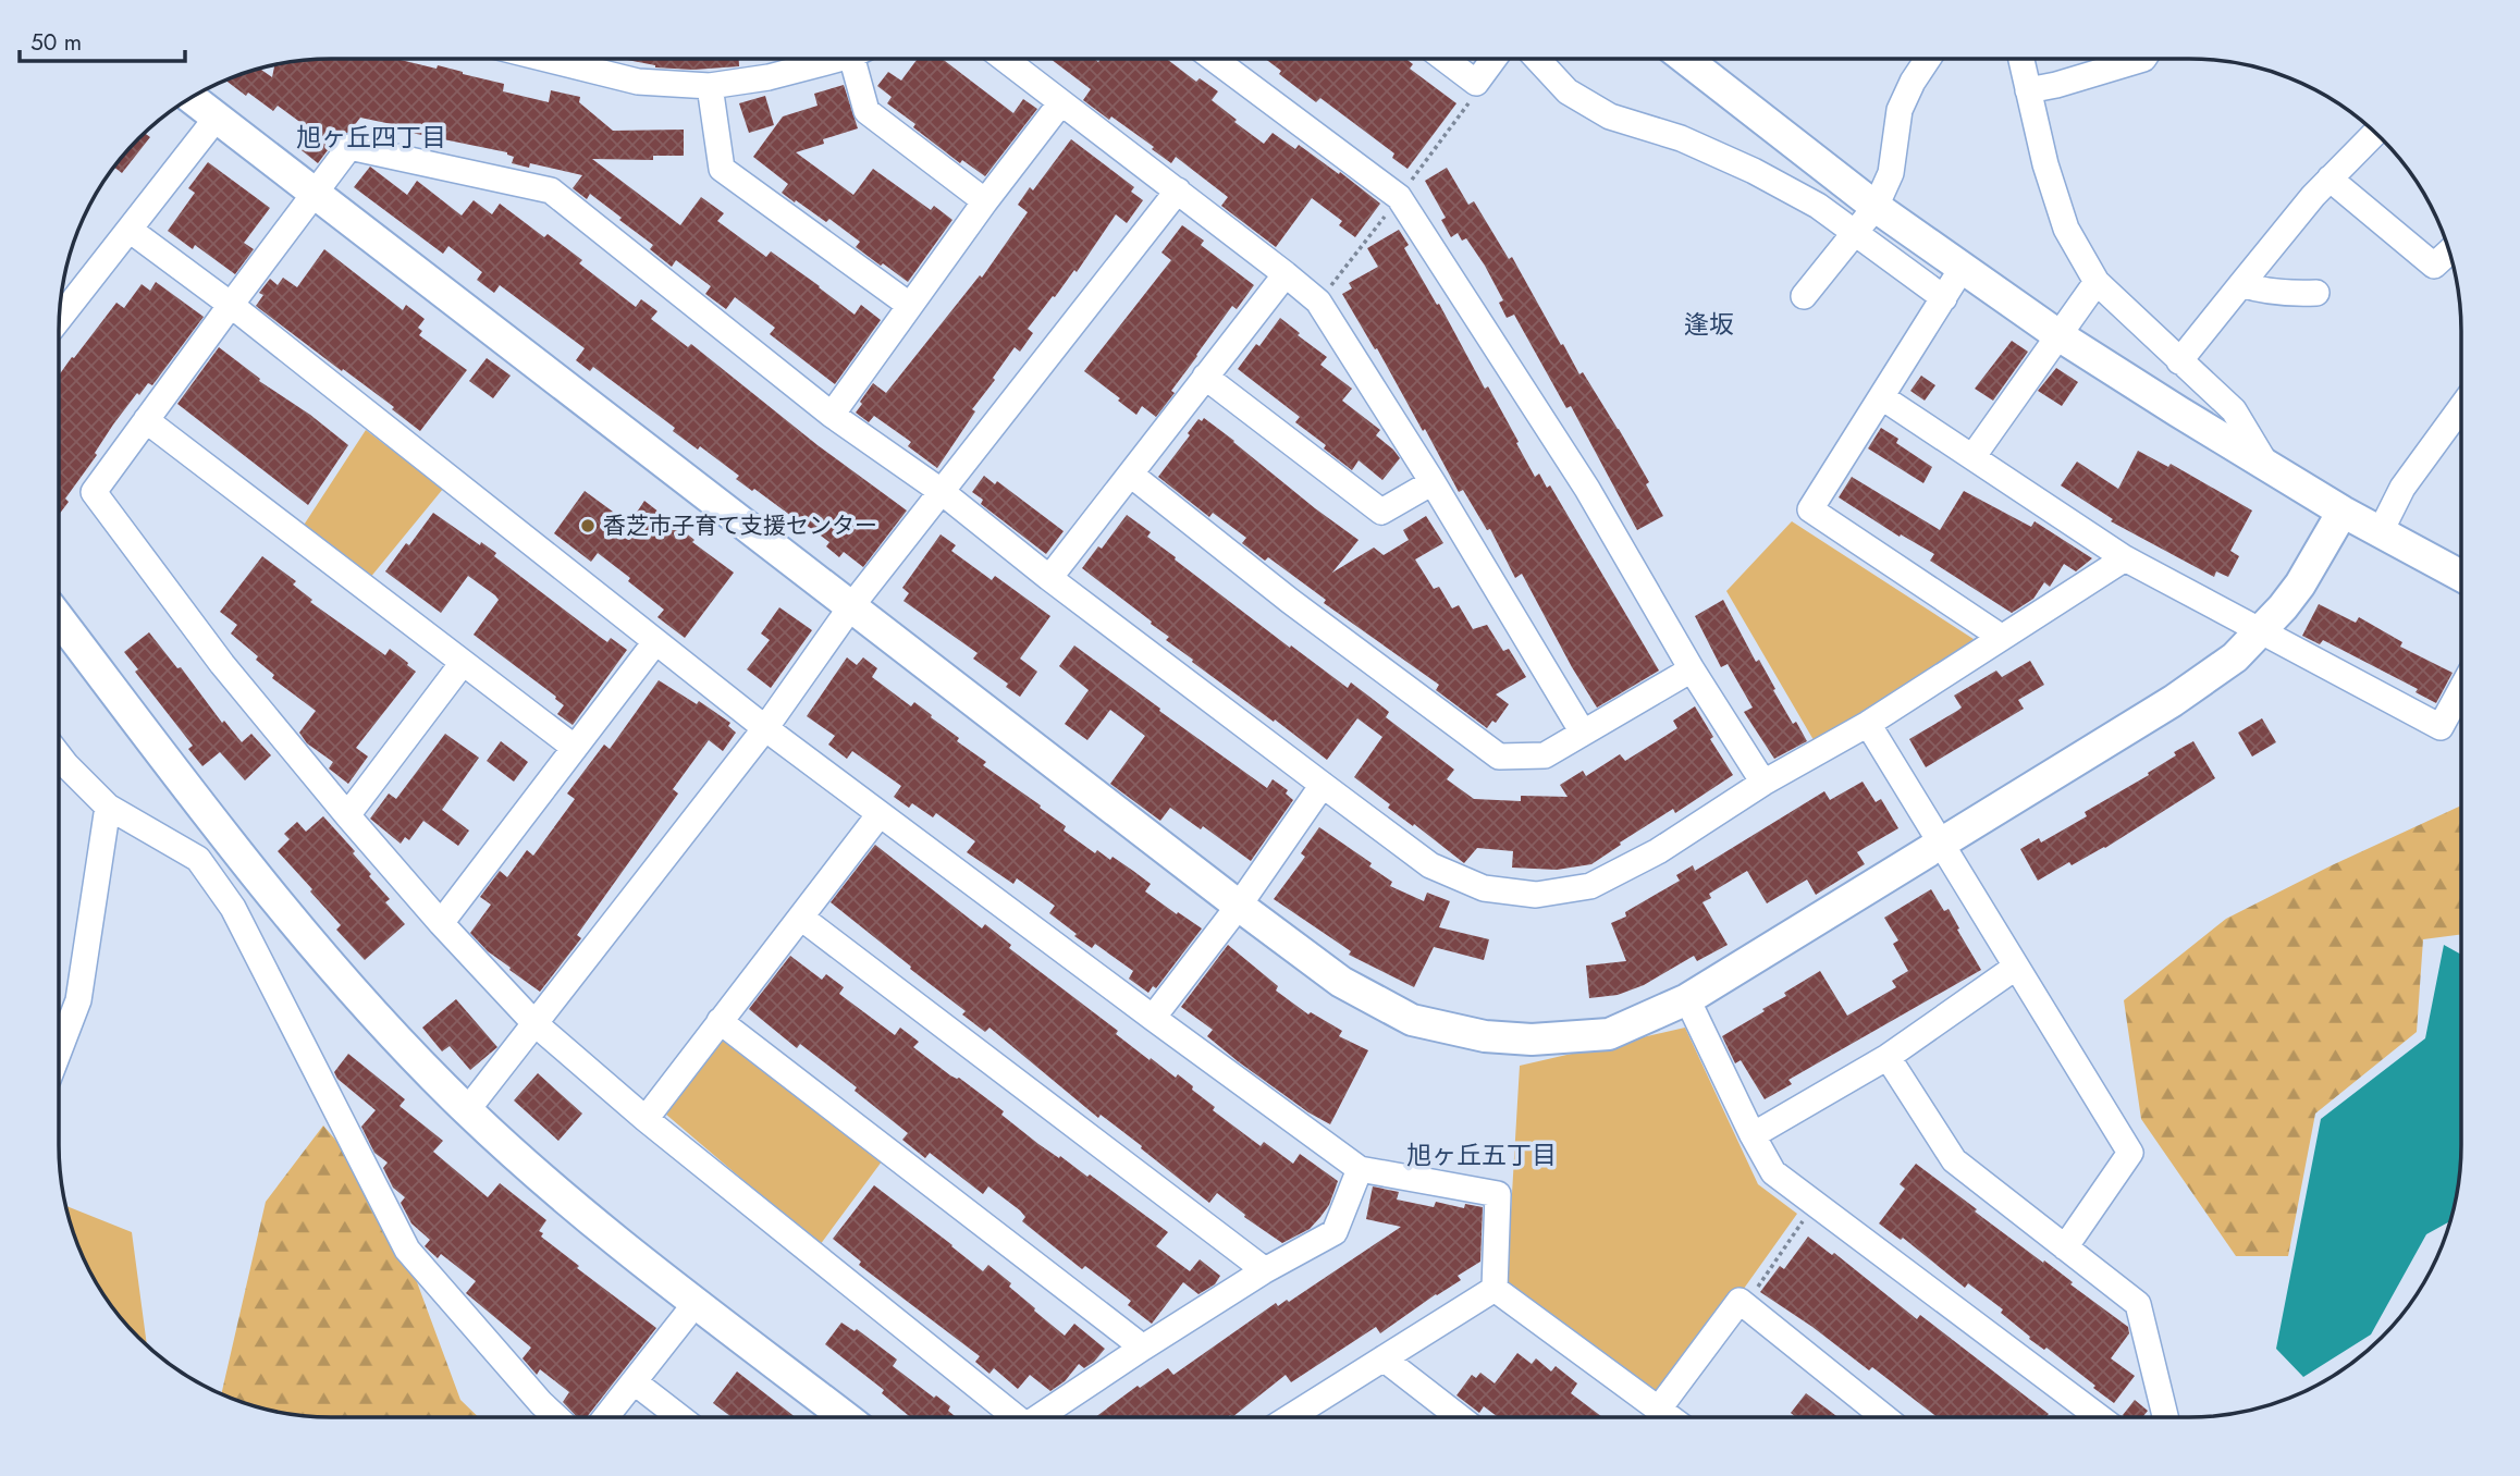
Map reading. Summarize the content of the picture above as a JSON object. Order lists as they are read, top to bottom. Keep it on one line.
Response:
{"districts":["旭ヶ丘四丁目","逢坂","旭ヶ丘五丁目"],"places":["香芝市子育て支援センター"],"scale_bar":"50 m"}
